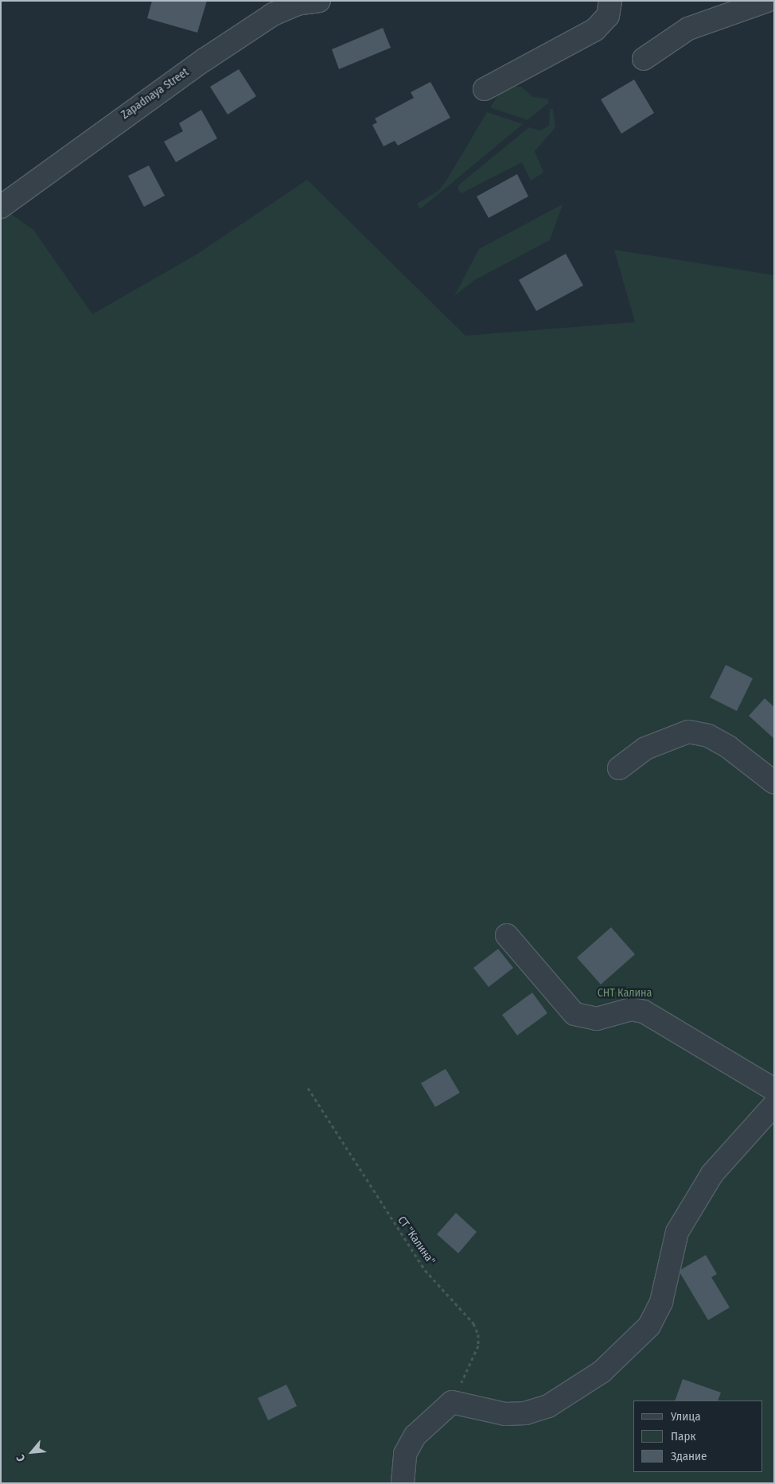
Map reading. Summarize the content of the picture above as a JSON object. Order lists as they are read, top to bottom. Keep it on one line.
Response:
{"streets":{"street":["Zapadnaya Street"],"path":["СТ \"Калина\""]},"parks":["СНТ Калина"],"legend":["Улица","Парк","Здание"],"north":"bottom left"}
